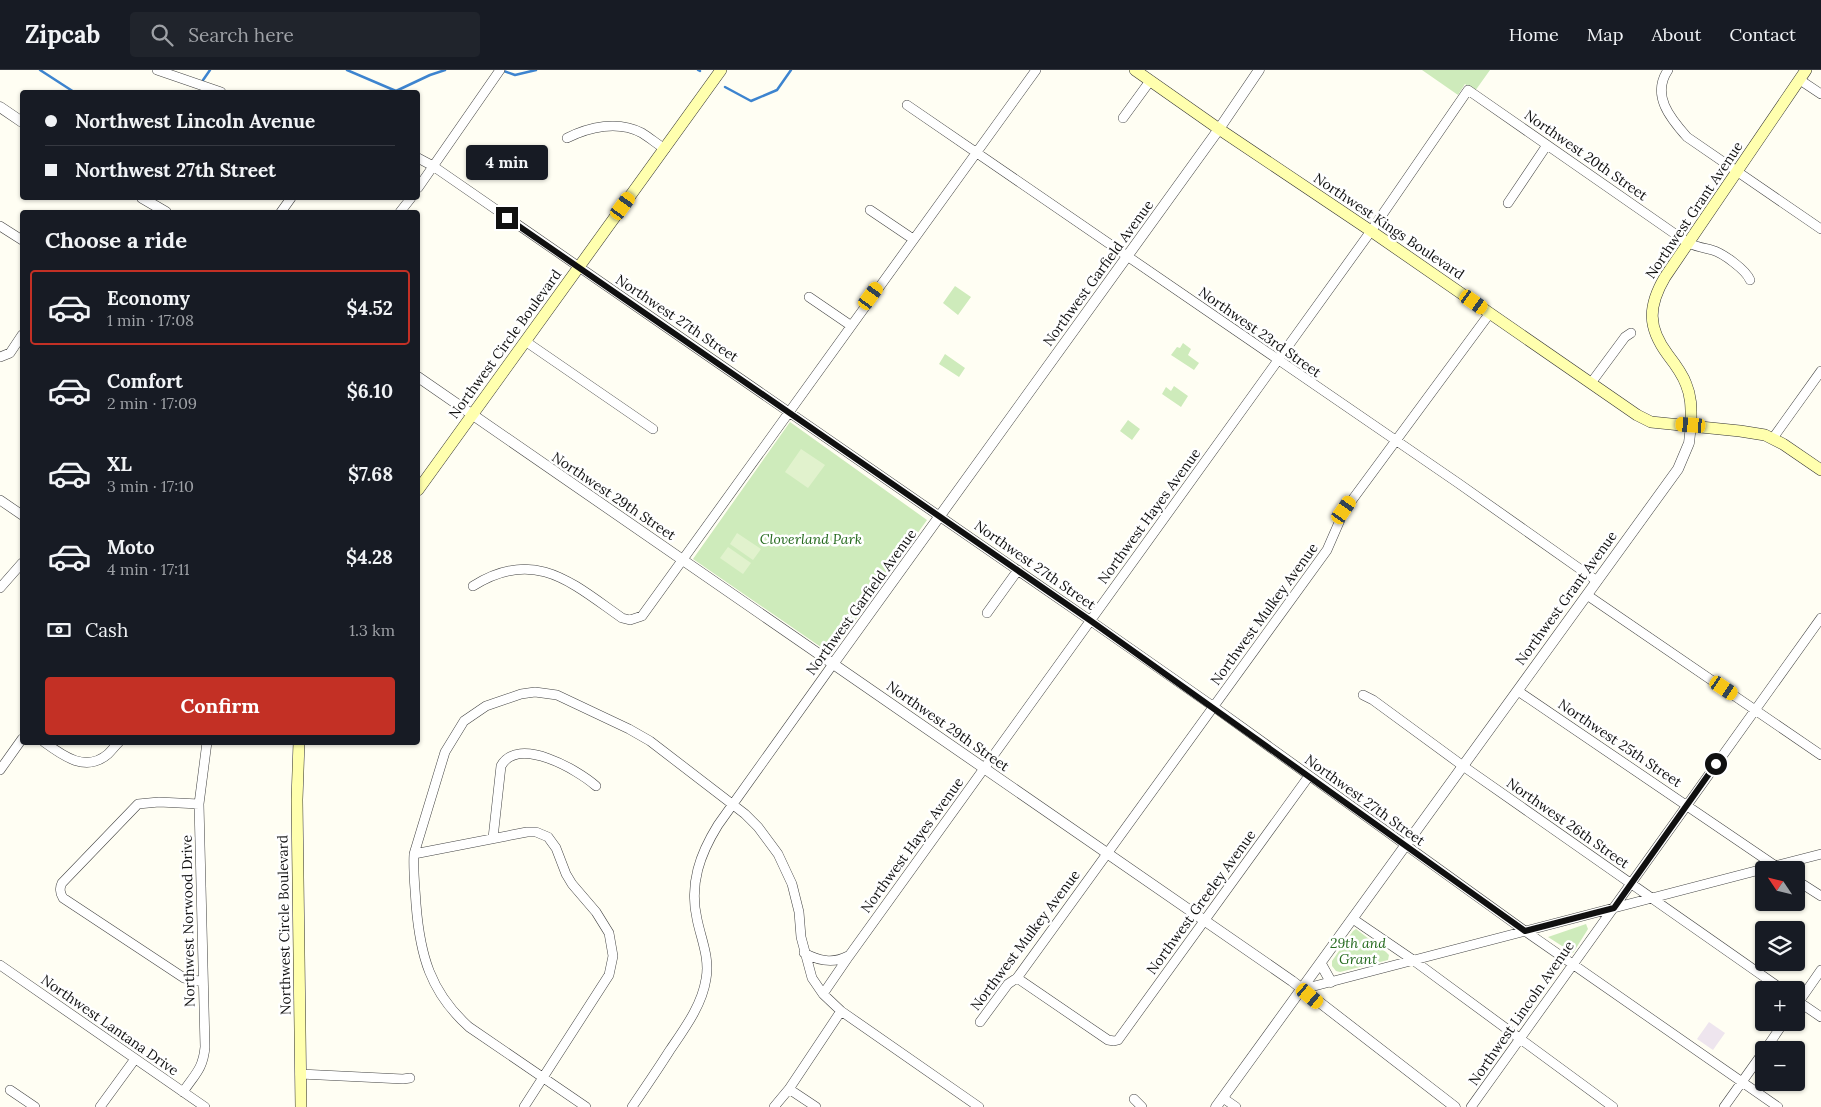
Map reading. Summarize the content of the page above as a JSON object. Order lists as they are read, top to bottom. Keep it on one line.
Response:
{"streets":{"main road":["Northwest Grant Avenue","Northwest Kings Boulevard","Northwest Circle Boulevard"],"street":["Northwest 20th Street","Northwest Garfield Avenue","Northwest 27th Street","Northwest 23rd Street","Northwest 29th Street","Northwest Hayes Avenue","Northwest Mulkey Avenue","Northwest 25th Street","Northwest 26th Street","Northwest Greeley Avenue","Northwest Norwood Drive","Northwest Lincoln Avenue","Northwest Lantana Drive"]},"crossings":[["Northwest 20th Street","Northwest Grant Avenue"],["Northwest 20th Street","Northwest Hayes Avenue"],["Northwest Grant Avenue","Northwest Kings Boulevard"],["Northwest Grant Avenue","Northwest 27th Street"],["Northwest Grant Avenue","Northwest 23rd Street"],["Northwest Grant Avenue","Northwest 29th Street"],["Northwest Grant Avenue","Northwest 25th Street"],["Northwest Grant Avenue","Northwest 26th Street"],["Northwest Kings Boulevard","Northwest Garfield Avenue"],["Northwest Kings Boulevard","Northwest Hayes Avenue"],["Northwest Kings Boulevard","Northwest Mulkey Avenue"],["Northwest Garfield Avenue","Northwest 27th Street"],["Northwest Garfield Avenue","Northwest 23rd Street"],["Northwest Garfield Avenue","Northwest 29th Street"],["Northwest 27th Street","Northwest Circle Boulevard"],["Northwest 27th Street","Northwest Hayes Avenue"],["Northwest 27th Street","Northwest Mulkey Avenue"],["Northwest 27th Street","Northwest Greeley Avenue"],["Northwest 27th Street","Northwest Lincoln Avenue"],["Northwest 23rd Street","Northwest Hayes Avenue"],["Northwest 23rd Street","Northwest Mulkey Avenue"],["Northwest Circle Boulevard","Northwest 29th Street"],["Northwest 29th Street","Northwest Hayes Avenue"],["Northwest 29th Street","Northwest Mulkey Avenue"],["Northwest 29th Street","Northwest Greeley Avenue"],["Northwest Mulkey Avenue","Northwest Greeley Avenue"],["Northwest 25th Street","Northwest Lincoln Avenue"],["Northwest 26th Street","Northwest Lincoln Avenue"],["Northwest Norwood Drive","Northwest Lantana Drive"]],"parks":["Cloverland Park","29th and Grant"],"north":"top left","page":{"header":"Zipcab","search":"Search here","nav":["Home","Map","About","Contact"],"banner":["Northwest Lincoln Avenue","Northwest 27th Street"],"bubble":"4 min","heading":"Choose a ride","list":[{"name":"Economy","note":"1 min · 17:08","value":"$4.52"},{"name":"Comfort","note":"2 min · 17:09","value":"$6.10"},{"name":"XL","note":"3 min · 17:10","value":"$7.68"},{"name":"Moto","note":"4 min · 17:11","value":"$4.28"}],"pay":["Cash","1.3 km"],"buttons":"Confirm","map_buttons":["+","−"]}}
